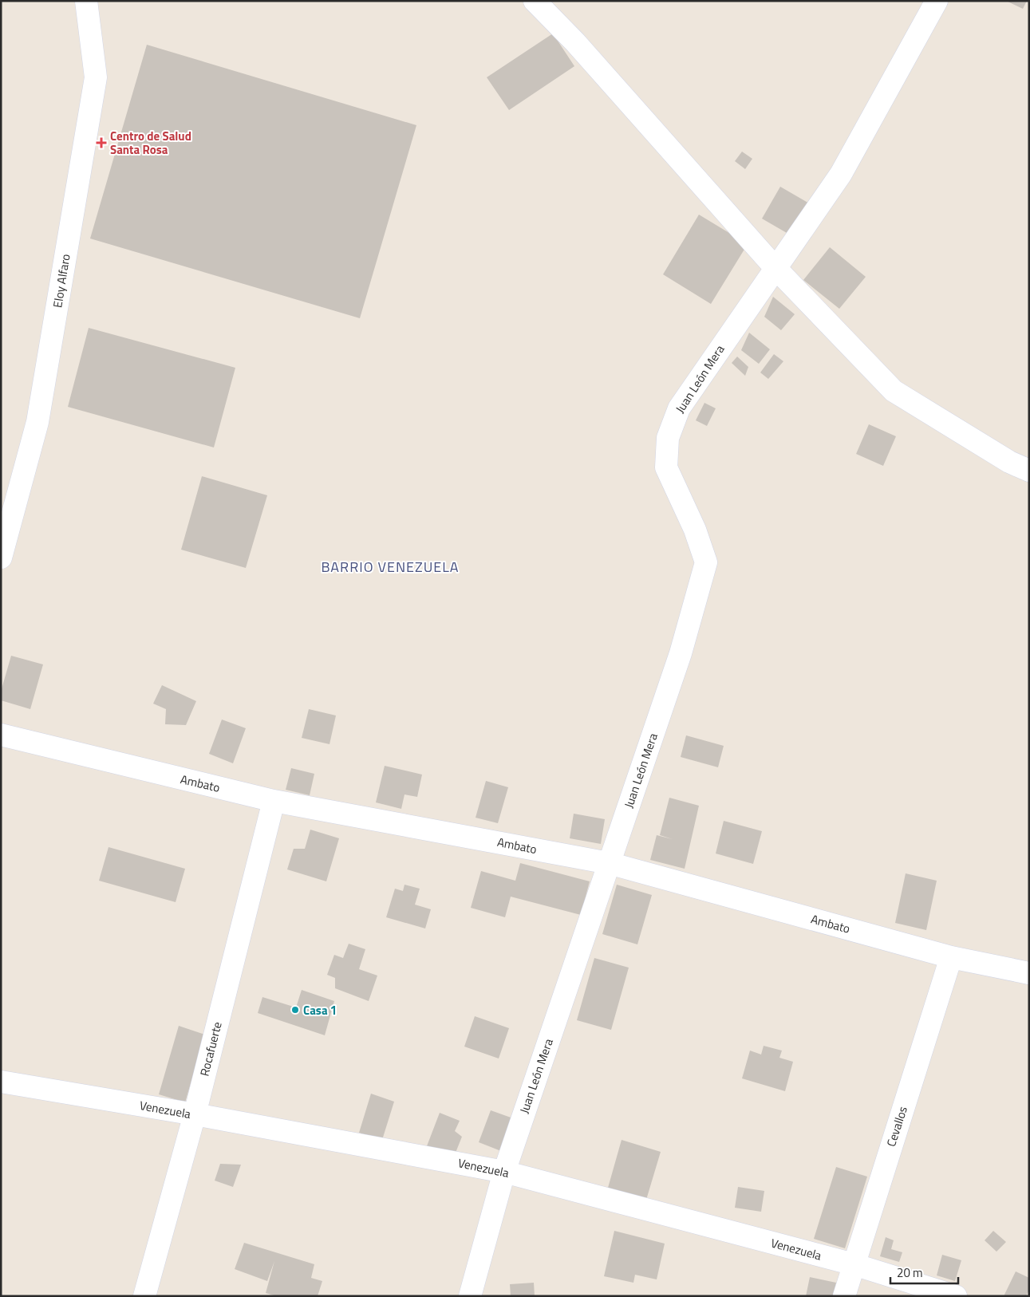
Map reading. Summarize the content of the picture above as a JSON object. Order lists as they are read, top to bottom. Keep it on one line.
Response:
{"streets":{"street":["Eloy Alfaro","Juan León Mera","Ambato","Rocafuerte","Venezuela","Cevallos"]},"crossings":[["Juan León Mera","Ambato"],["Juan León Mera","Venezuela"],["Ambato","Rocafuerte"],["Ambato","Cevallos"],["Rocafuerte","Venezuela"],["Venezuela","Cevallos"]],"districts":["BARRIO VENEZUELA"],"places":{"health":["Centro de Salud Santa Rosa"],"other":["Casa 1"]},"scale_bar":"20 m"}
